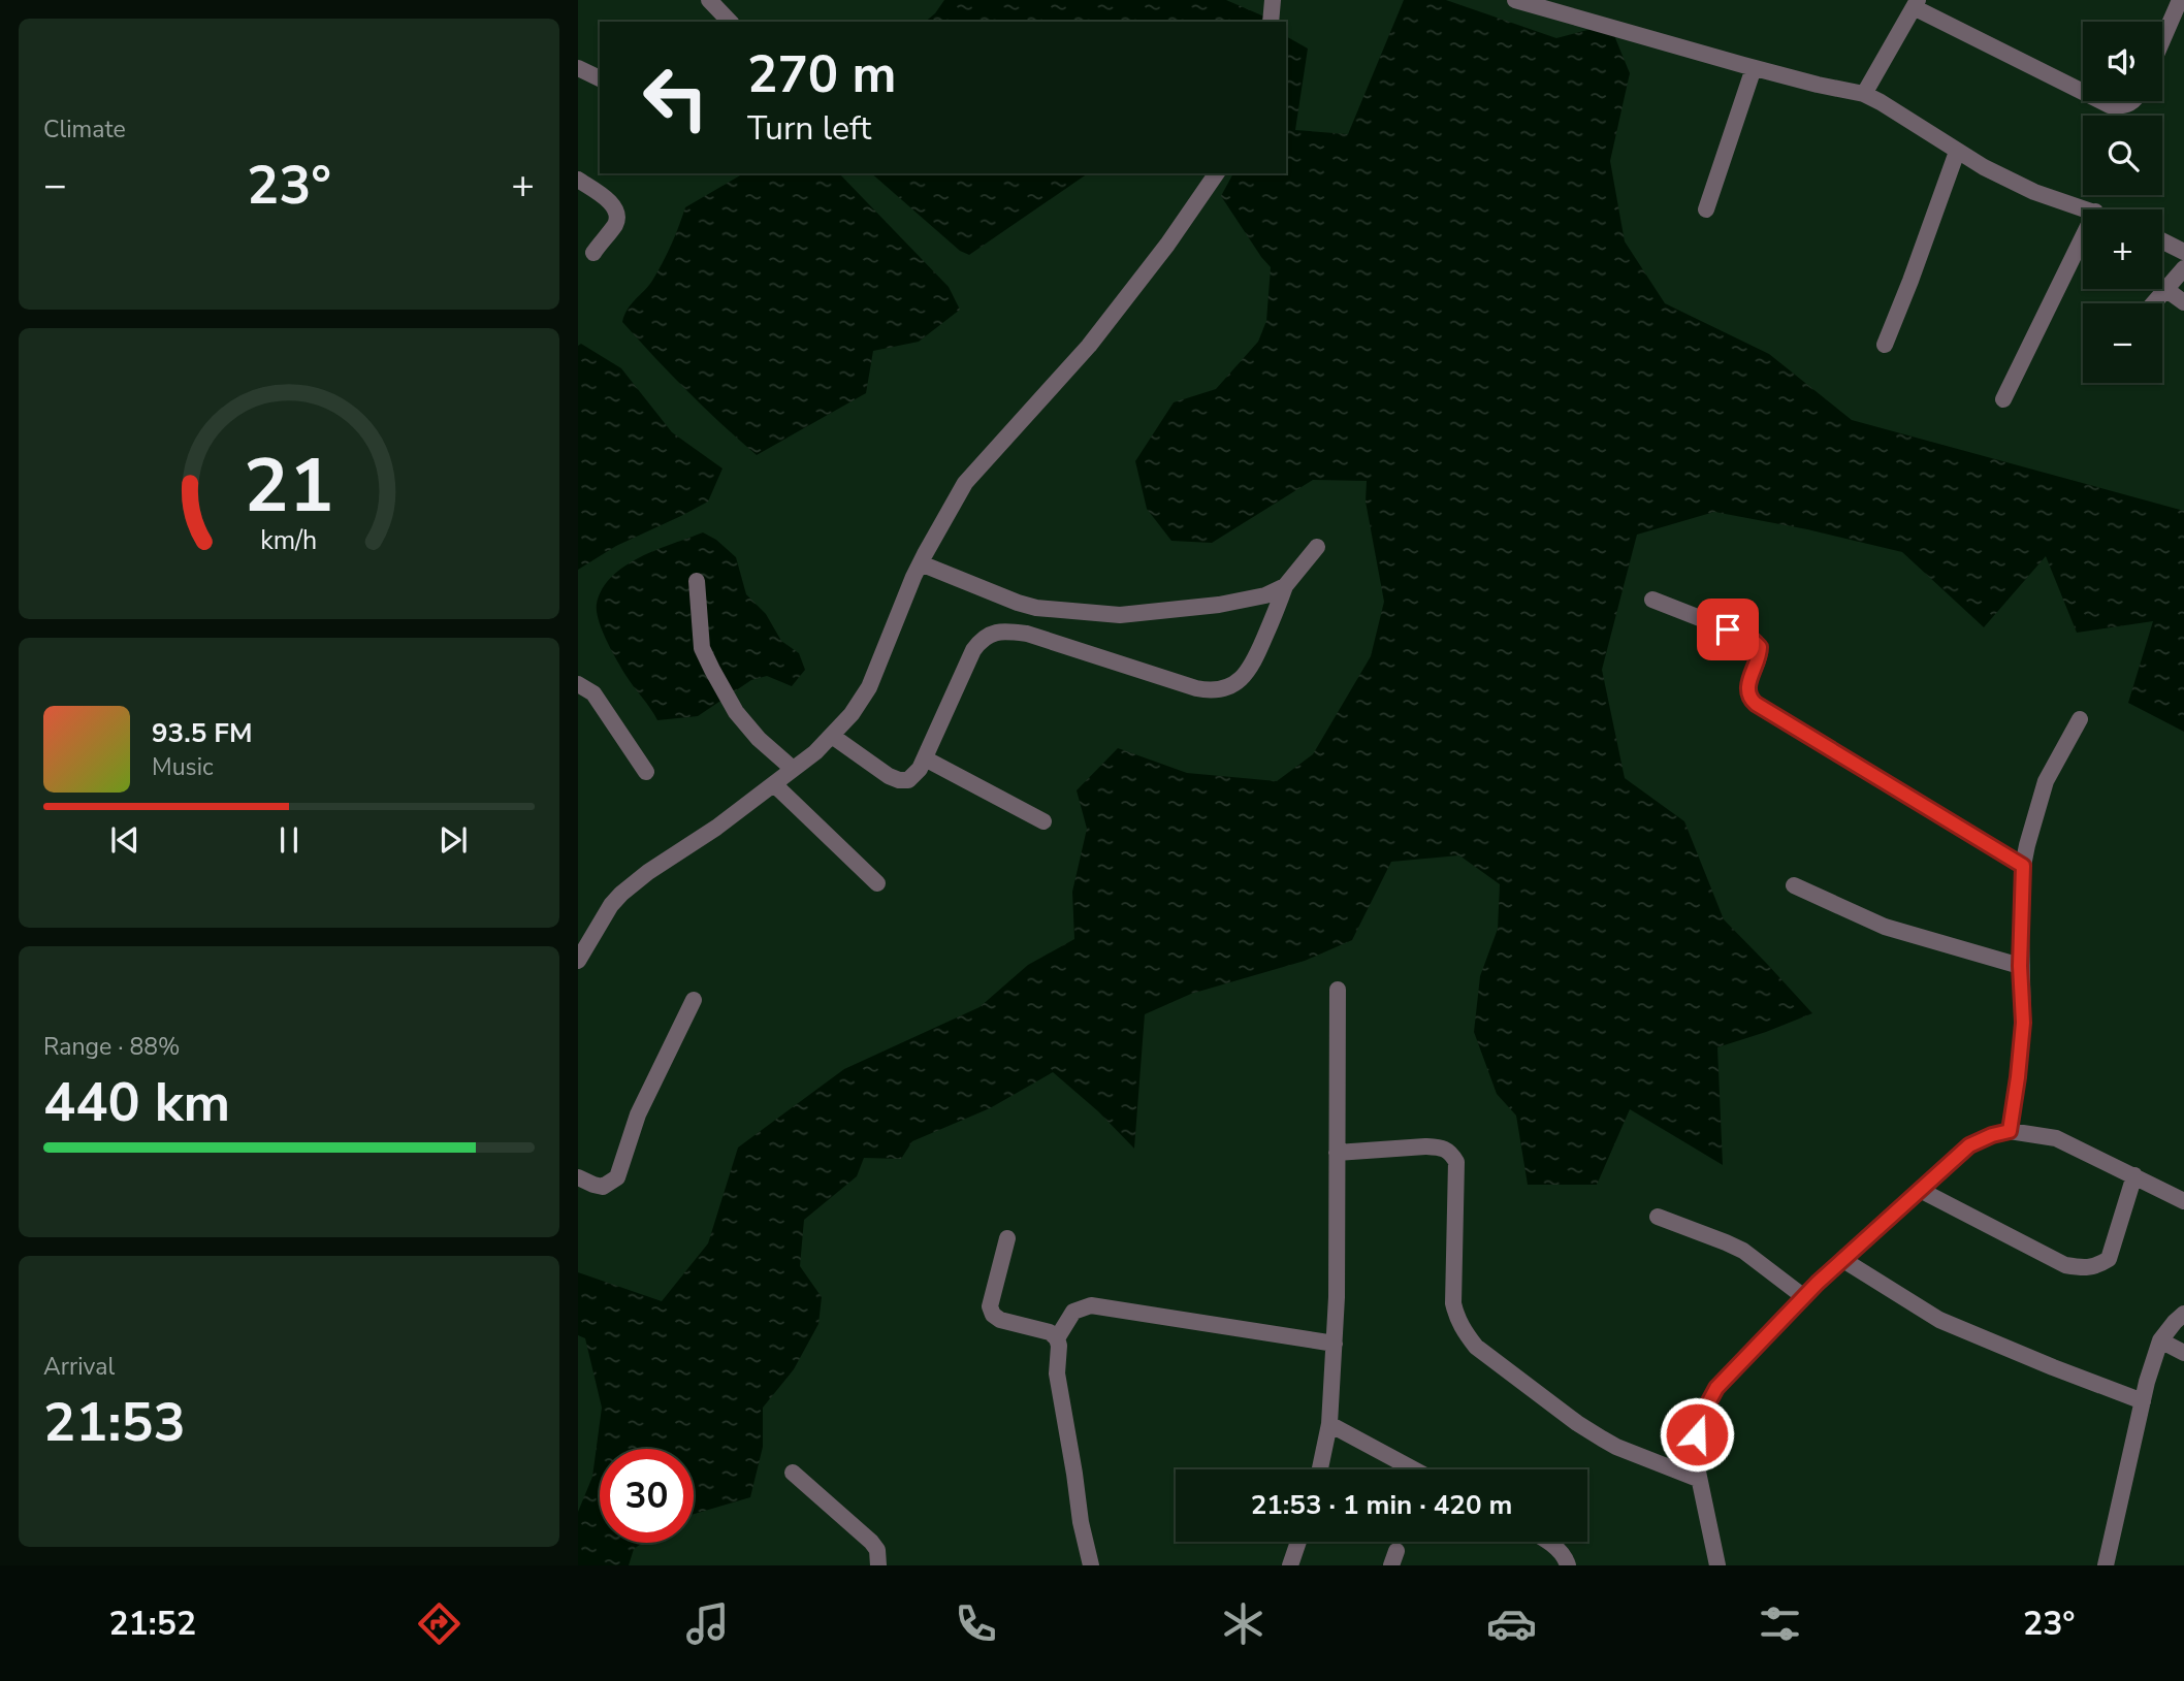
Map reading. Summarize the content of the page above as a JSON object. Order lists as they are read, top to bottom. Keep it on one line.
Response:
{"page":{"tile":["Climate",["Range · 88%","440 km"],["Arrival","21:53"]],"map_buttons":["+","−"],"turn":["270 m","Turn left"],"heat":["−","23°","+"],"song":["93.5 FM","Music"],"limit":"30","trip":"21:53 · 1 min · 420 m","tabs":["21:52","23°"],"gauge":["21","km/h"]}}
